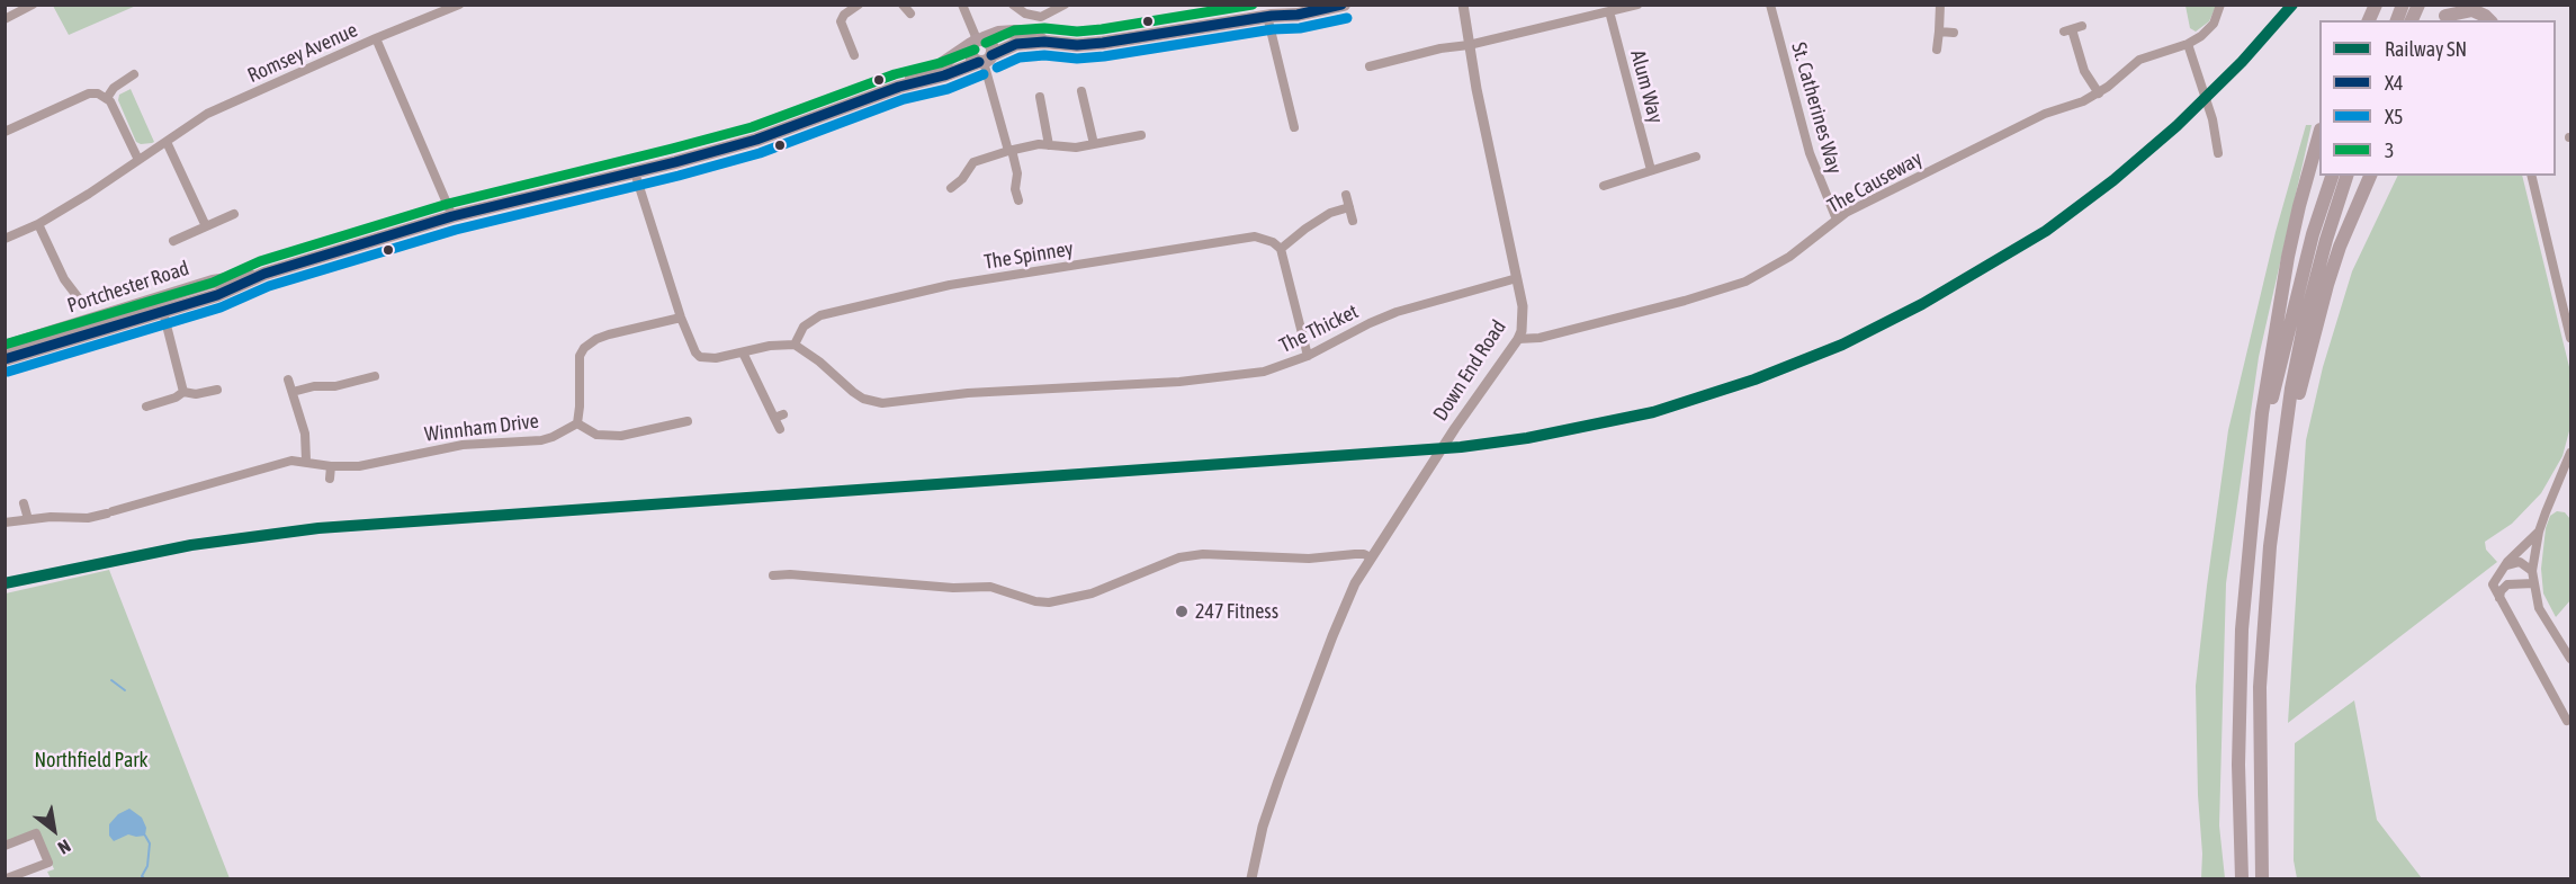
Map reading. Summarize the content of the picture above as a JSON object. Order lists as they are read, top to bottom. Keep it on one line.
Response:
{"streets":{"main road":["Portchester Road"],"street":["Romsey Avenue","Alum Way","St. Catherines Way","The Causeway","The Spinney","The Thicket","Down End Road","Winnham Drive"]},"crossings":[["St. Catherines Way","The Causeway"],["The Causeway","Down End Road"],["The Spinney","The Thicket"],["The Thicket","Down End Road"]],"parks":["Northfield Park"],"places":["247 Fitness"],"lines":["rail line SN","transit line X4","transit line 3","transit line X5"],"legend":["Railway SN","X4","X5","3"],"north":"bottom right"}
